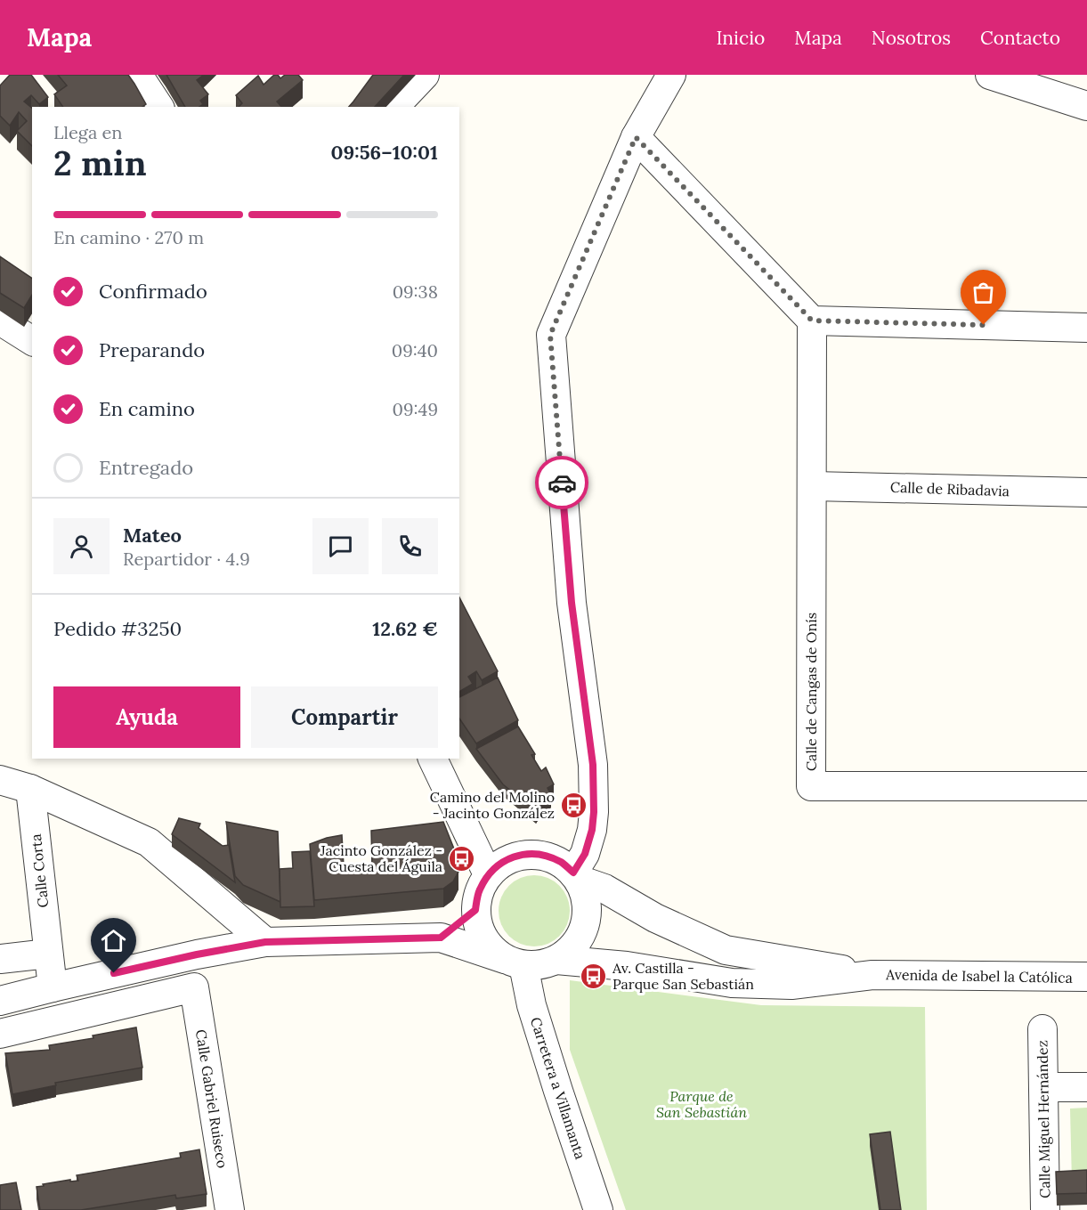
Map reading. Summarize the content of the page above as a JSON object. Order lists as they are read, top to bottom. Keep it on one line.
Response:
{"streets":{"street":["Calle de Ribadavia","Calle de Cangas de Onís","Calle Corta","Avenida de Isabel la Católica","Carretera a Villamanta","Calle Gabriel Ruiseco","Calle Miguel Hernández"]},"crossings":[["Calle de Ribadavia","Calle de Cangas de Onís"],["Avenida de Isabel la Católica","Carretera a Villamanta"]],"parks":["Parque de San Sebastián"],"places":{"bus stop":["Camino del Molino - Jacinto González","Jacinto González - Cuesta del Águila","Av. Castilla - Parque San Sebastián"]},"page":{"header":"Mapa","nav":["Inicio","Mapa","Nosotros","Contacto"],"heading":["2 min","Llega en","09:56–10:01"],"panel":["Mateo","Repartidor · 4.9","Pedido #3250","12.62 €"],"bar":"En camino · 270 m","list":[["Confirmado","09:38"],["Preparando","09:40"],["En camino","09:49"],"Entregado"],"buttons":["Ayuda","Compartir"]}}
